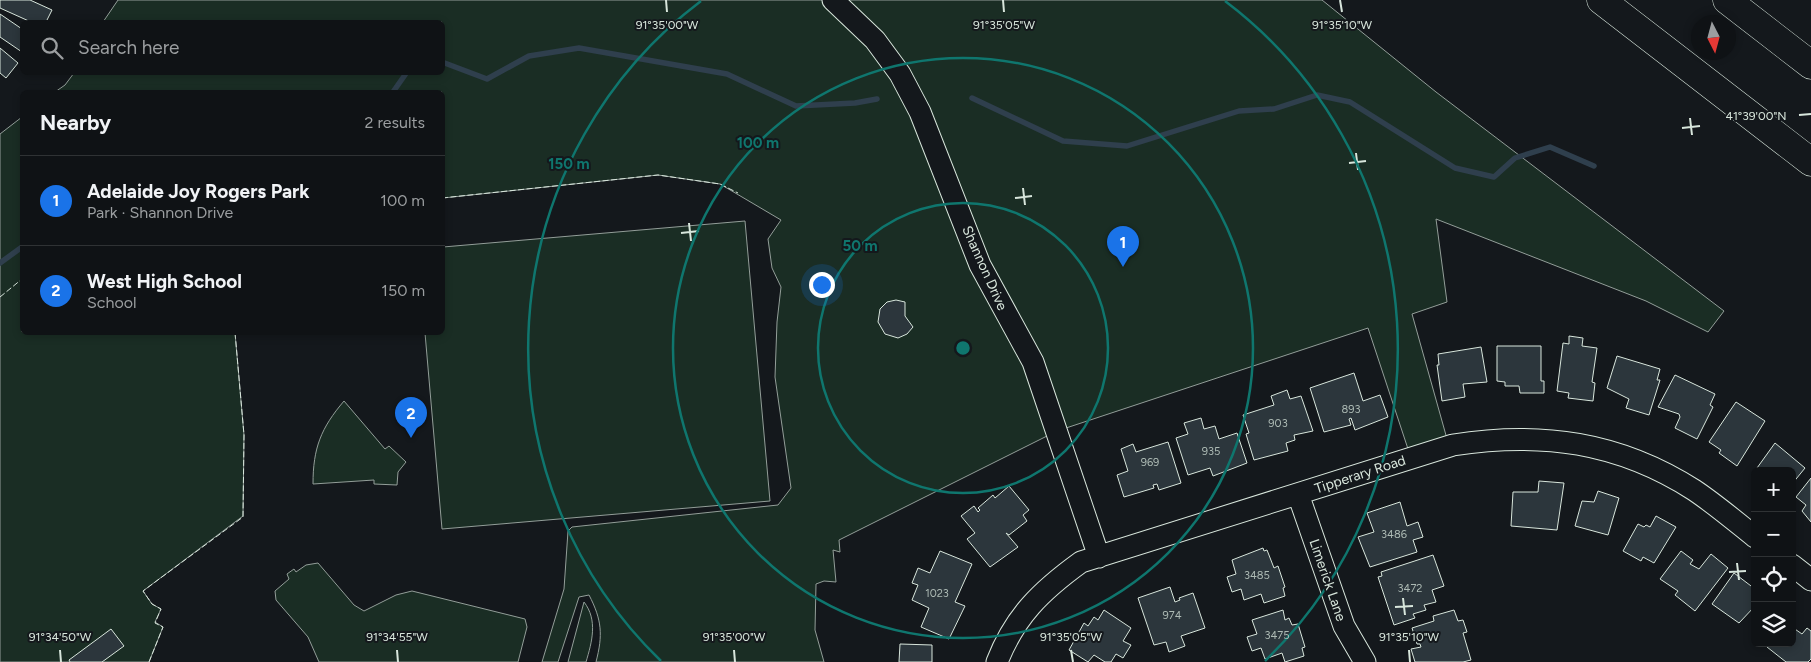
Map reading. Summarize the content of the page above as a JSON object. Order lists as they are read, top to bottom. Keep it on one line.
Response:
{"streets":{"street":["Shannon Drive","Tipperary Road","Limerick Lane"]},"crossings":[["Shannon Drive","Tipperary Road"],["Tipperary Road","Limerick Lane"]],"house_numbers":["893","903","935","969","3486","3485","3472","1023","974","3475"],"north":"bottom","page":{"search":"Search here","heading":["Nearby","2 results"],"list":[{"mark":"1","name":"Adelaide Joy Rogers Park","note":"Park · Shannon Drive","value":"100 m"},{"mark":"2","name":"West High School","note":"School","value":"150 m"}],"pins":["1","2"],"map_buttons":["+","−"]},"coordinates":["91°35'00\"W","91°35'05\"W","91°35'10\"W","41°39'00\"N","91°34'50\"W","91°34'55\"W"],"rings":["100 m","150 m","50 m"]}
